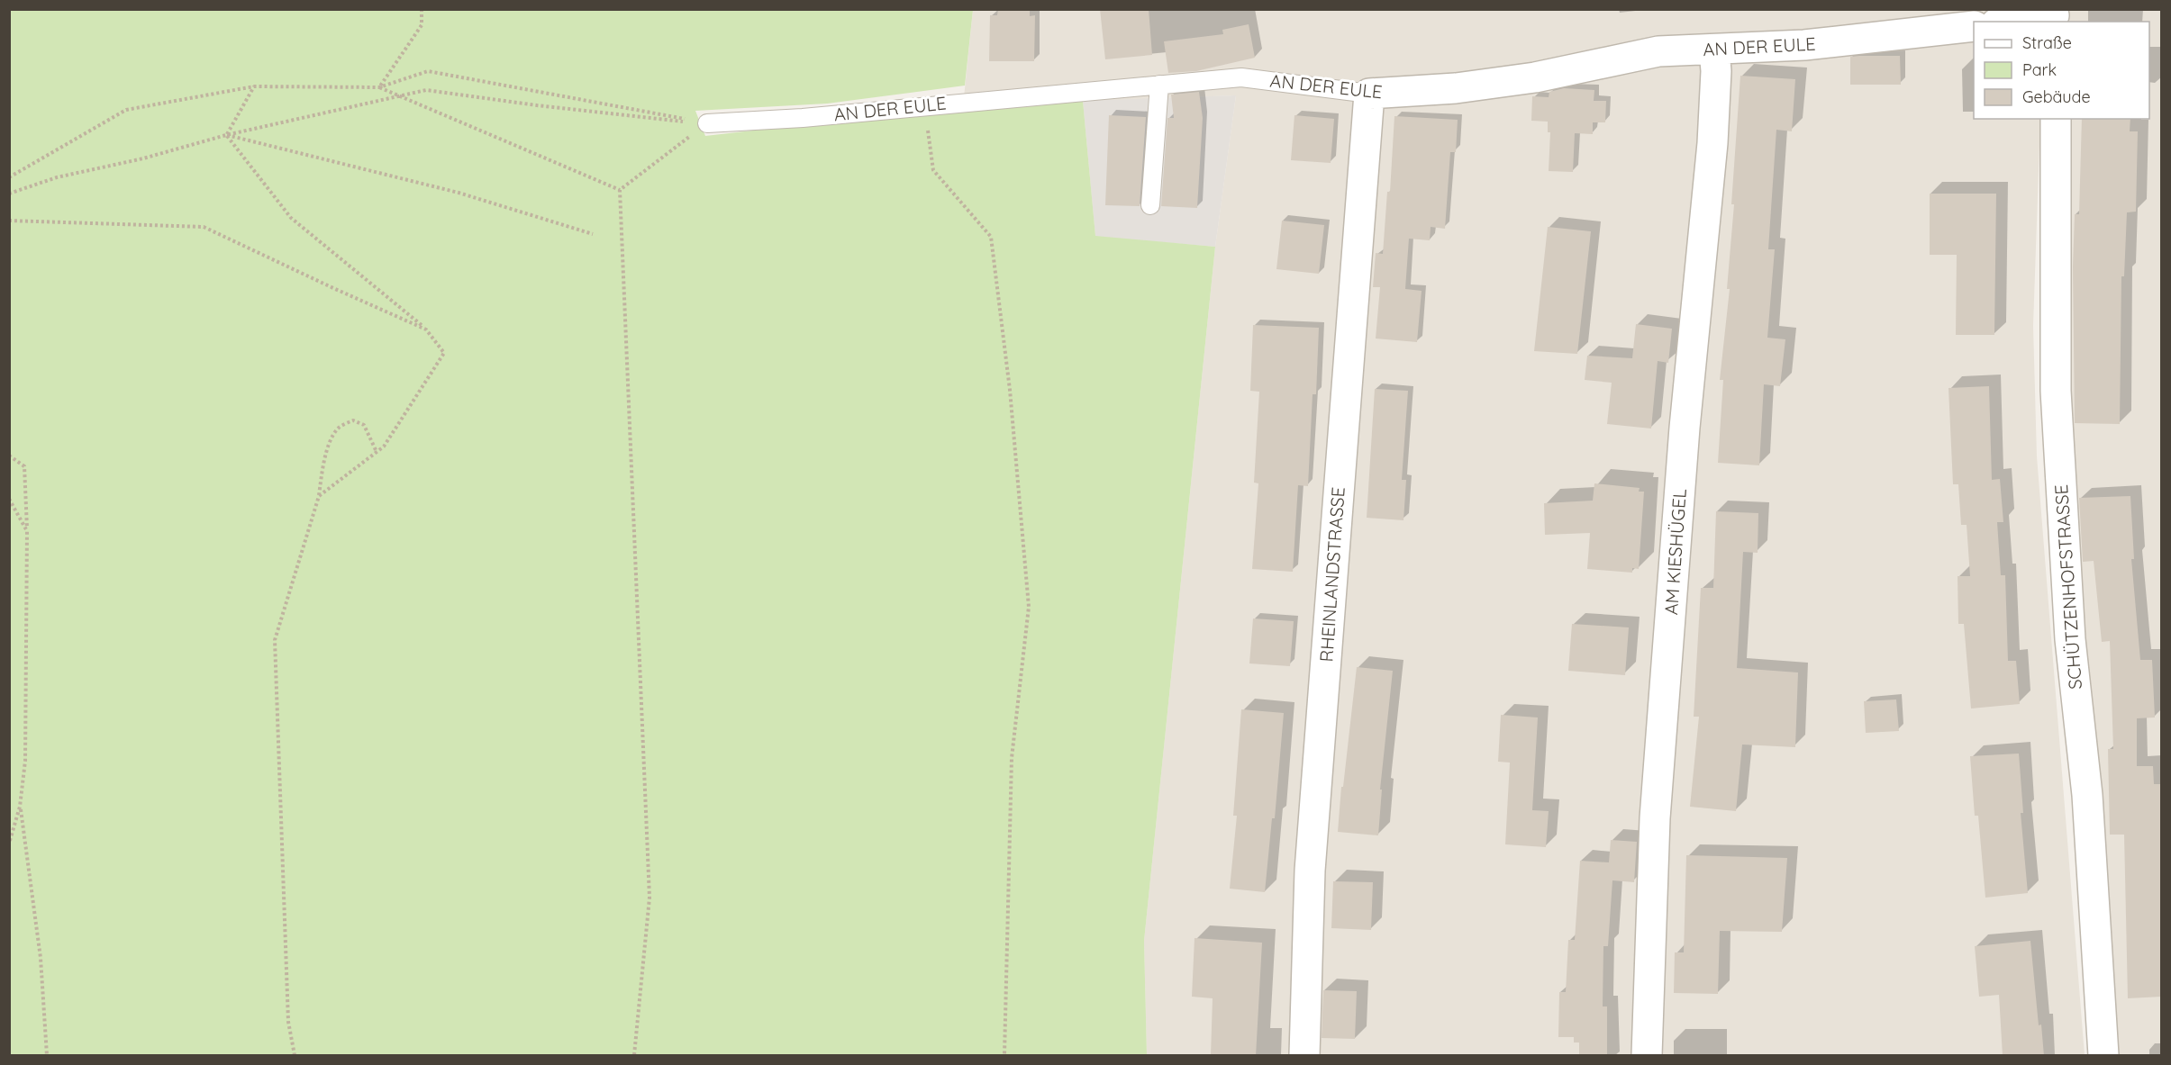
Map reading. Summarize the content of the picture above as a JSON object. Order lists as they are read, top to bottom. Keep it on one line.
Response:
{"streets":{"street":["AN DER EULE","AM KIESHÜGEL","RHEINLANDSTRASSE","SCHÜTZENHOFSTRASSE"]},"crossings":[["AN DER EULE","AM KIESHÜGEL"],["AN DER EULE","RHEINLANDSTRASSE"]],"legend":["Straße","Park","Gebäude"]}
